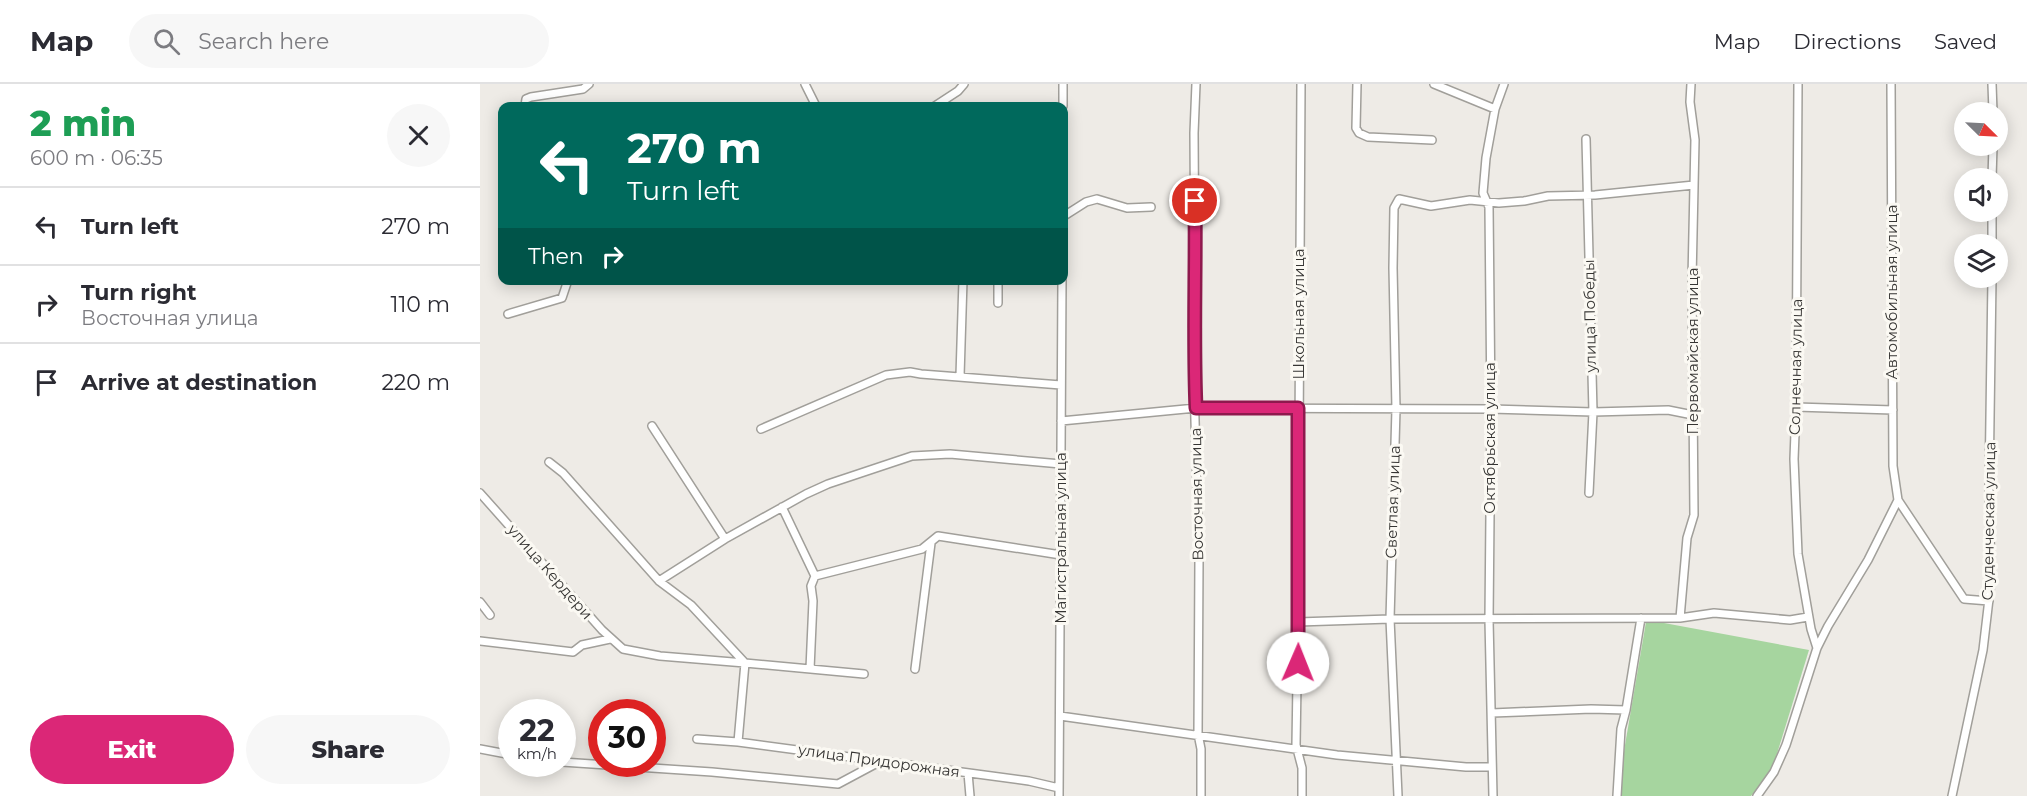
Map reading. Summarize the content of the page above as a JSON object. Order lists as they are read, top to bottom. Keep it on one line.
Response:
{"streets":{"street":["Автомобильная улица","Школьная улица","улица Победы","Первомайская улица","Солнечная улица","Октябрьская улица","Восточная улица","Светлая улица","Студенческая улица","Магистральная улица","улица Кердери","улица Придорожная"]},"crossings":[["Октябрьская улица","Светлая улица"],["Магистральная улица","улица Придорожная"]],"north":"bottom right","page":{"header":"Map","search":"Search here","nav":["Map","Directions","Saved"],"heading":["2 min","600 m · 06:35"],"turn":["270 m","Turn left"],"list":[{"name":"Turn left","value":"270 m"},{"name":"Turn right","note":"Восточная улица","value":"110 m"},{"name":"Arrive at destination","value":"220 m"}],"then":"Then","speed":"22 km/h","limit":"30","buttons":["Exit","Share"]}}
